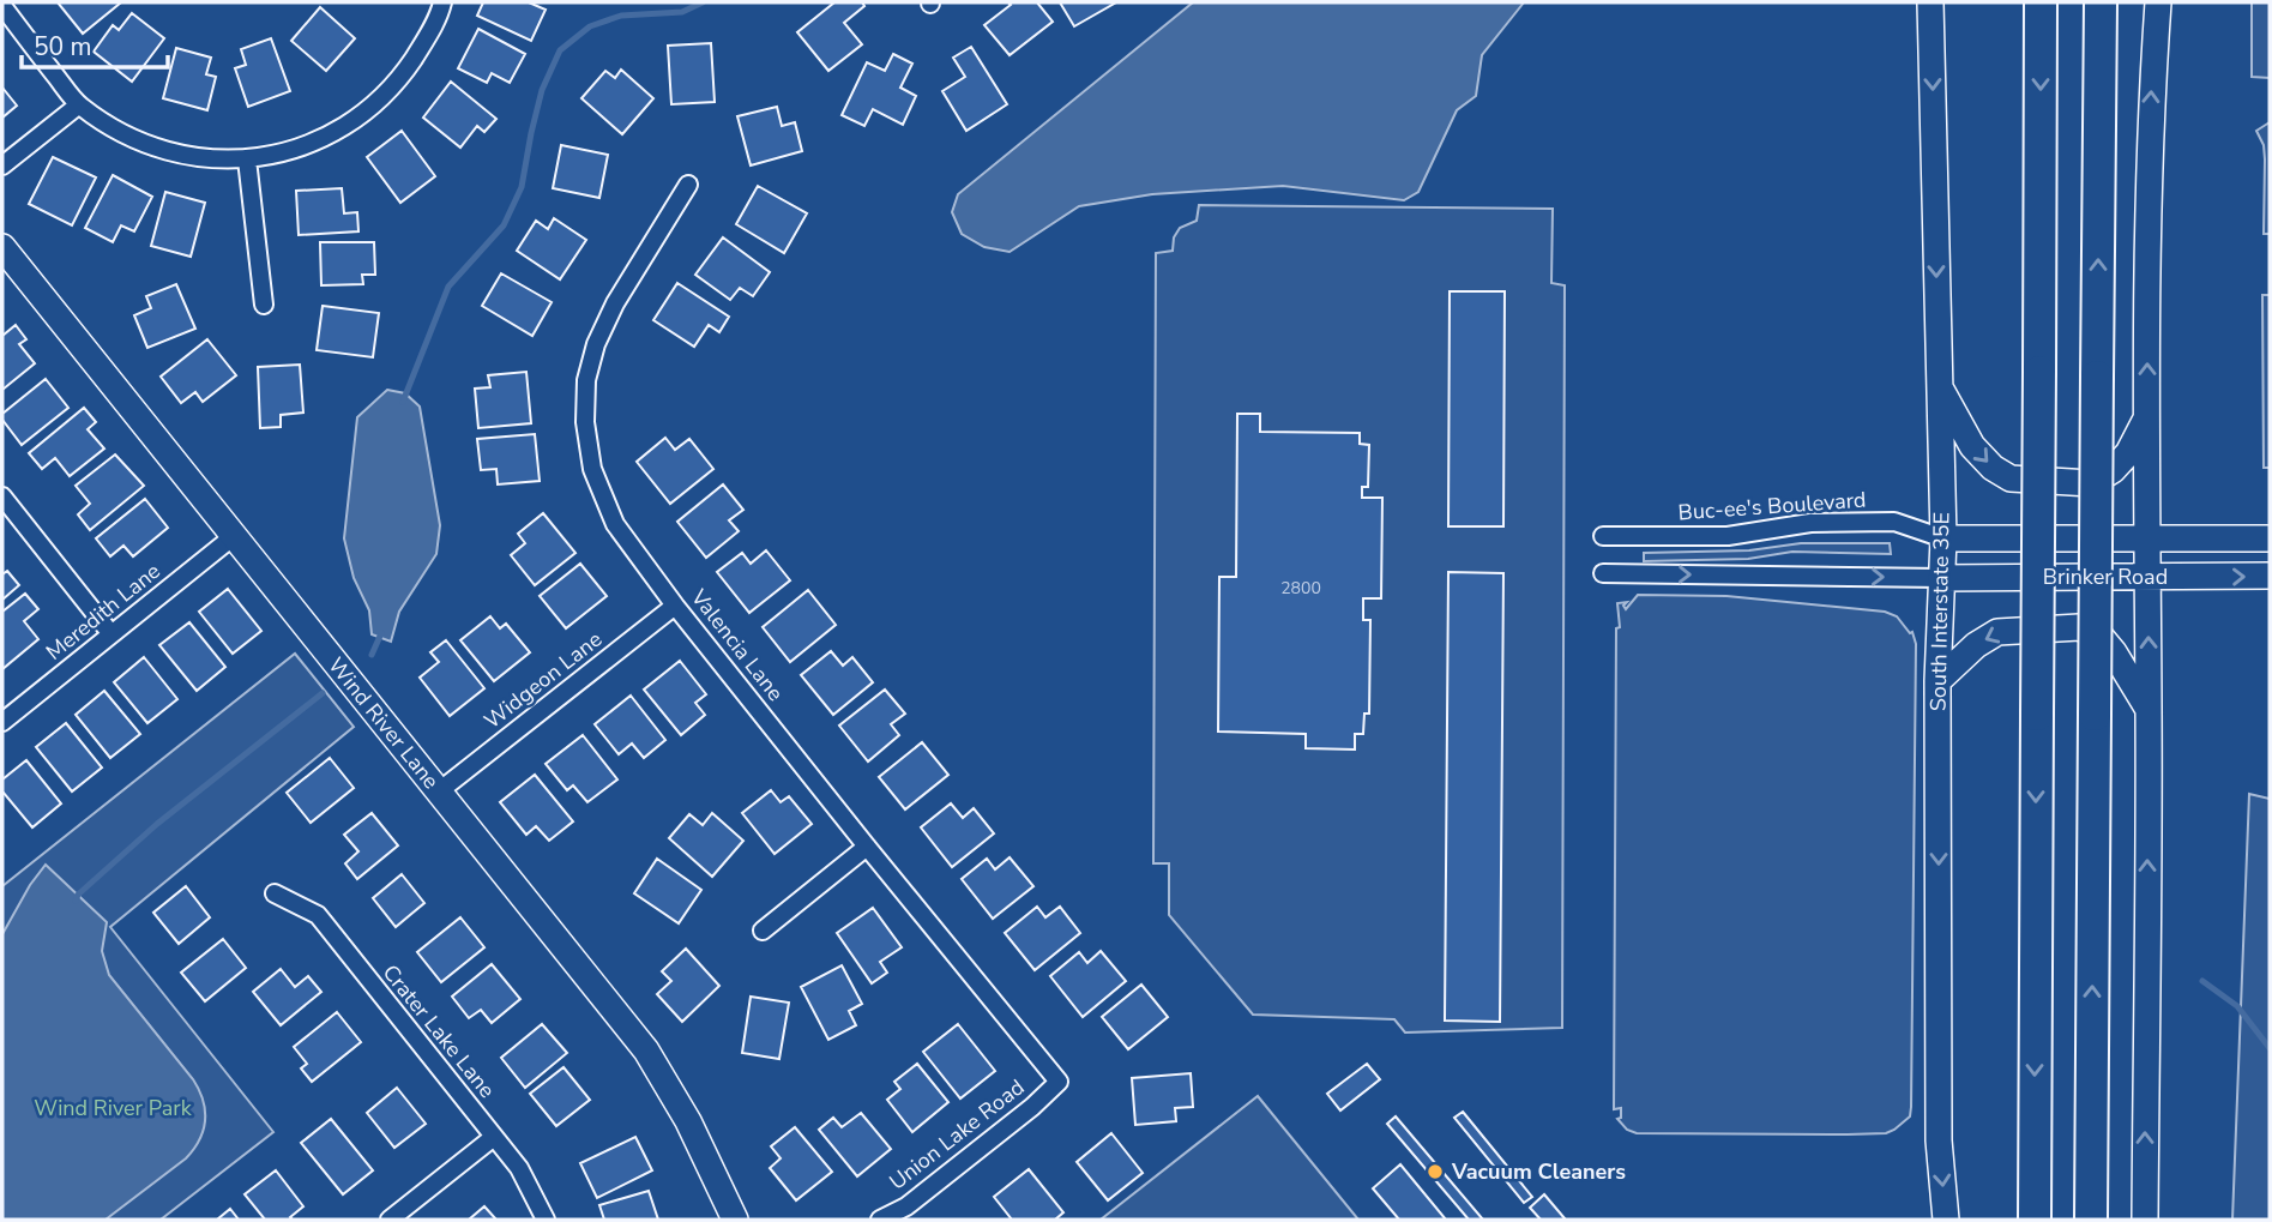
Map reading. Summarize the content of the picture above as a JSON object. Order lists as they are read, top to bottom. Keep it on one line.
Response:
{"streets":{"main road":["Brinker Road","South Interstate 35E","Wind River Lane"],"street":["Buc-ee's Boulevard","Meredith Lane","Valencia Lane","Widgeon Lane","Crater Lake Lane","Union Lake Road"]},"crossings":[["Buc-ee's Boulevard","Brinker Road"],["Buc-ee's Boulevard","South Interstate 35E"],["Brinker Road","South Interstate 35E"],["Meredith Lane","Wind River Lane"],["Valencia Lane","Widgeon Lane"],["Valencia Lane","Union Lake Road"],["Widgeon Lane","Wind River Lane"]],"parks":["Wind River Park"],"places":["Vacuum Cleaners"],"house_numbers":["2800"],"scale_bar":"50 m"}
